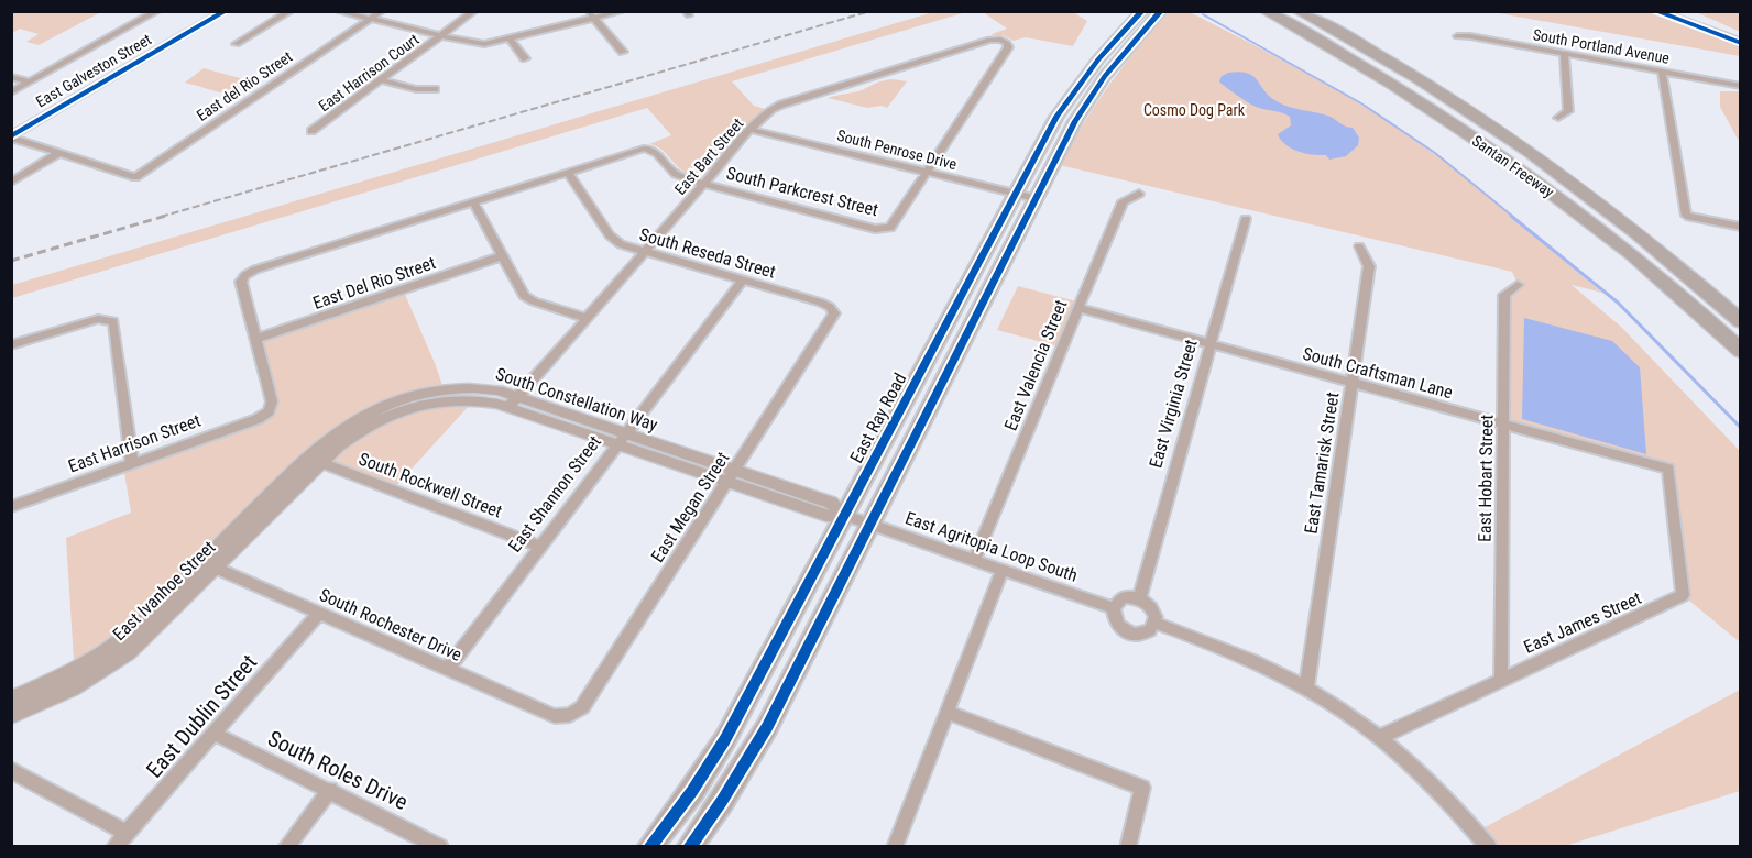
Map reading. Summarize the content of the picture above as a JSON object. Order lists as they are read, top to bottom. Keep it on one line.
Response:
{"streets":{"highway":["Santan Freeway"],"main road":["East Ray Road"],"street":["South Portland Avenue","East Galveston Street","East Harrison Court","East del Rio Street","South Penrose Drive","East Bart Street","South Parkcrest Street","South Reseda Street","East Del Rio Street","East Valencia Street","South Craftsman Lane","South Constellation Way","East Virginia Street","East Harrison Street","East Tamarisk Street","East Hobart Street","South Rockwell Street","East Shannon Street","East Megan Street","East Agritopia Loop South","East Ivanhoe Street","East James Street","South Rochester Drive","East Dublin Street","South Roles Drive"]},"crossings":[["South Penrose Drive","East Bart Street"],["South Penrose Drive","South Parkcrest Street"],["South Penrose Drive","East Ray Road"],["East Bart Street","South Parkcrest Street"],["East Bart Street","South Reseda Street"],["East Bart Street","South Constellation Way"],["South Parkcrest Street","South Reseda Street"],["South Reseda Street","East Shannon Street"],["South Reseda Street","East Megan Street"],["East Del Rio Street","East Harrison Street"],["East Valencia Street","South Craftsman Lane"],["East Valencia Street","East Agritopia Loop South"],["South Craftsman Lane","East Virginia Street"],["South Craftsman Lane","East Tamarisk Street"],["South Craftsman Lane","East Hobart Street"],["South Craftsman Lane","East James Street"],["South Constellation Way","East Ray Road"],["South Constellation Way","South Rockwell Street"],["South Constellation Way","East Shannon Street"],["South Constellation Way","East Megan Street"],["South Constellation Way","East Agritopia Loop South"],["South Constellation Way","East Ivanhoe Street"],["East Virginia Street","East Agritopia Loop South"],["East Ray Road","East Agritopia Loop South"],["East Hobart Street","East James Street"],["South Rockwell Street","East Shannon Street"],["South Rockwell Street","East Ivanhoe Street"],["East Shannon Street","South Rochester Drive"],["East Megan Street","South Rochester Drive"],["East Ivanhoe Street","South Rochester Drive"],["South Rochester Drive","East Dublin Street"],["East Dublin Street","South Roles Drive"]],"parks":["Cosmo Dog Park"]}
